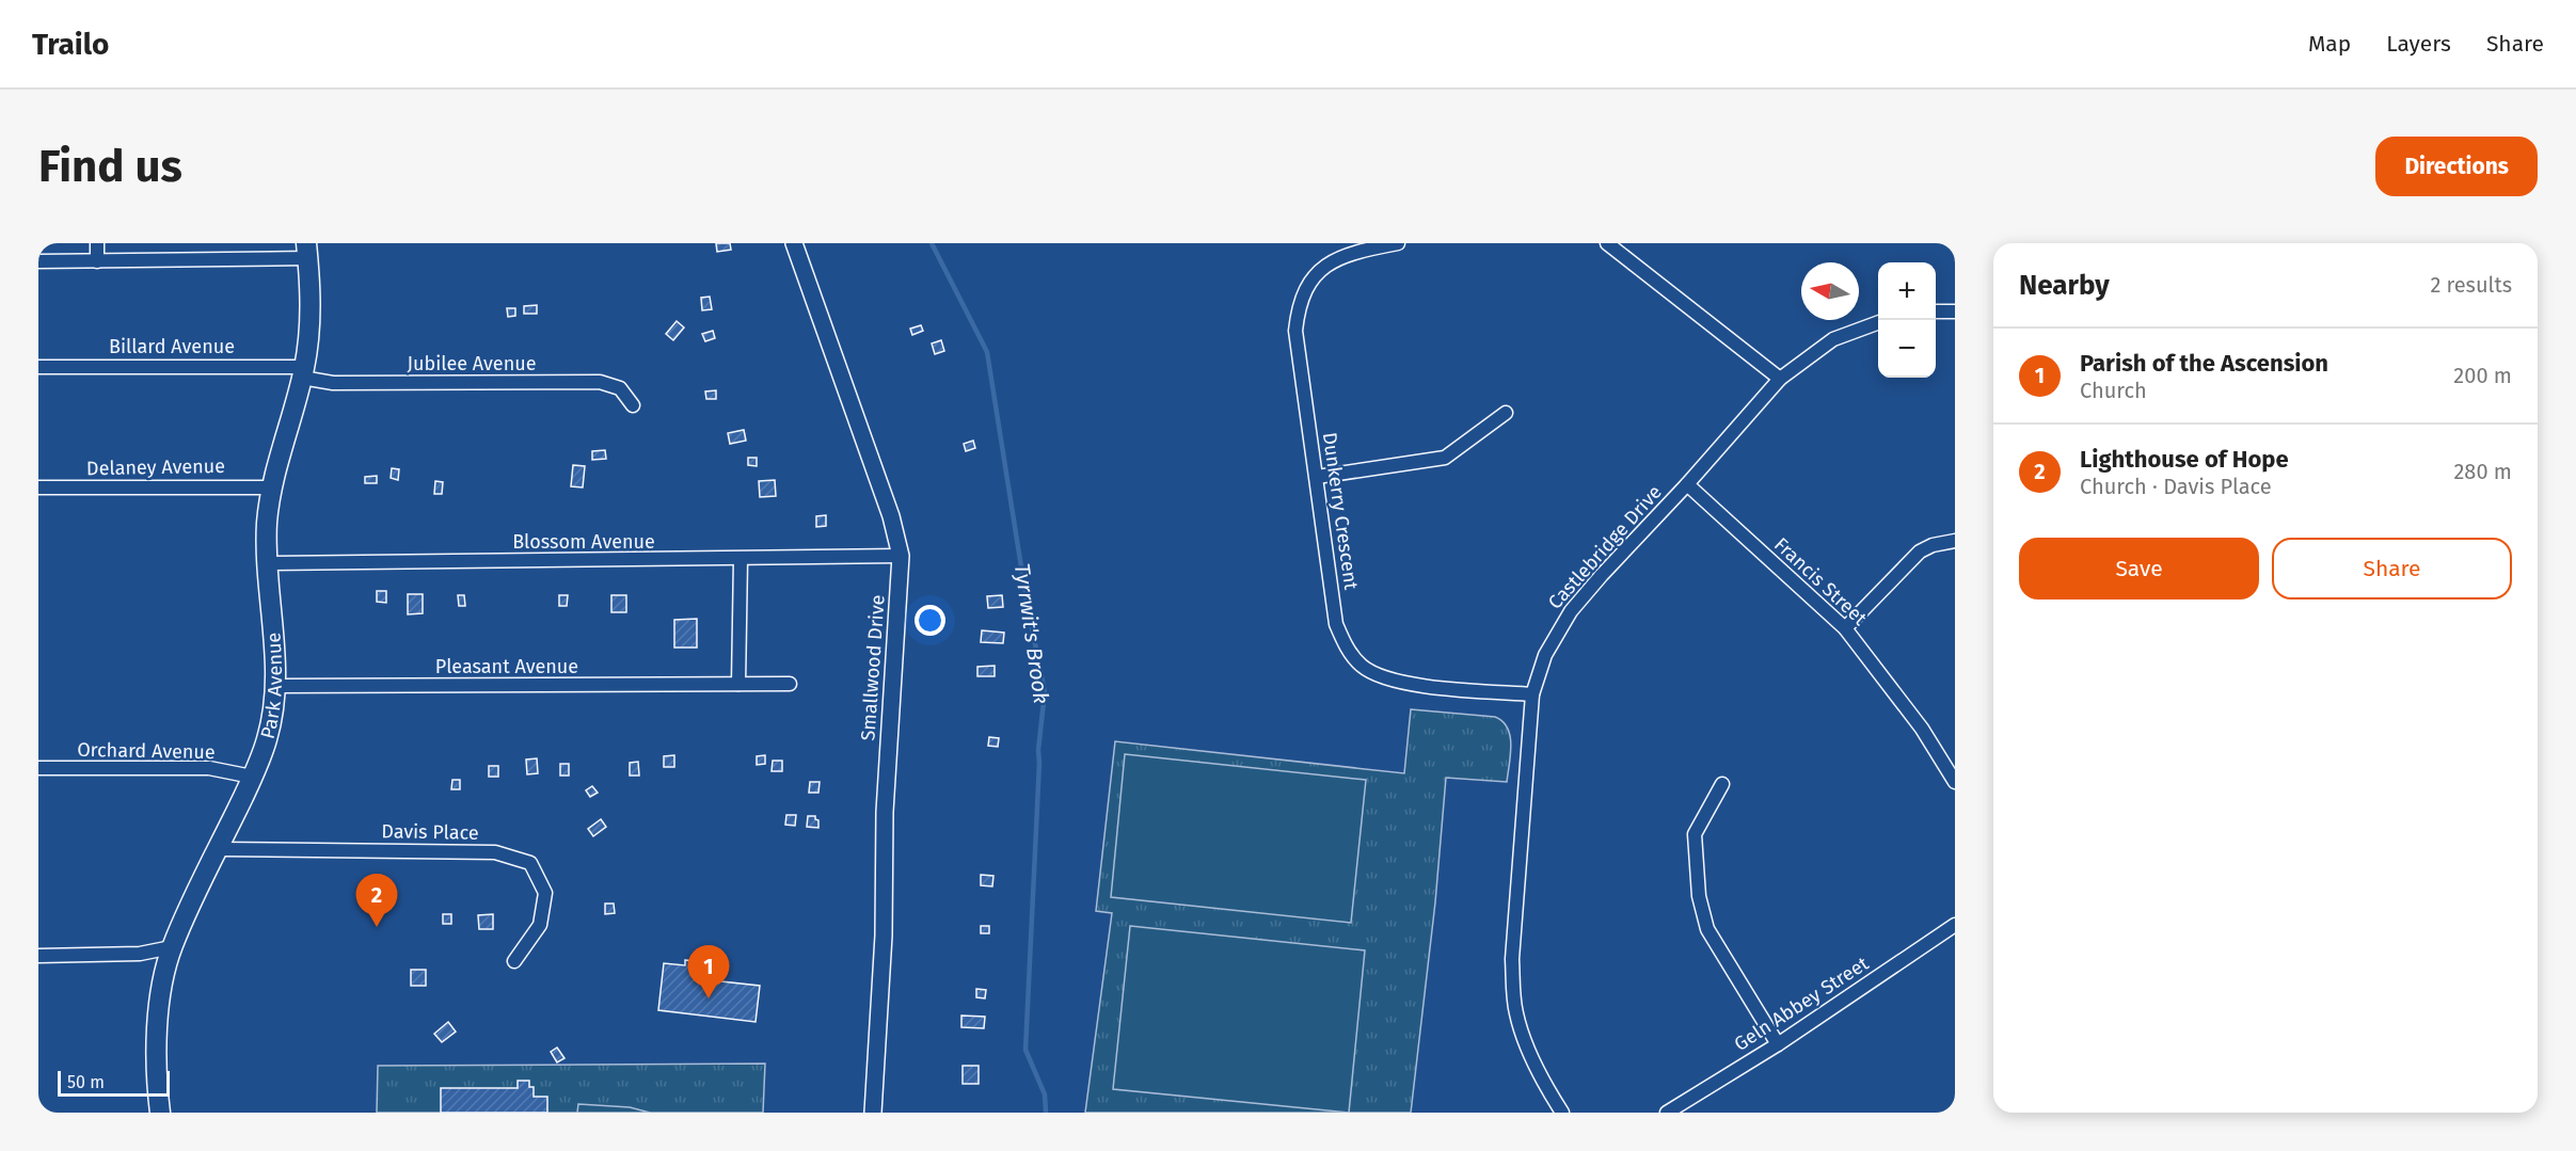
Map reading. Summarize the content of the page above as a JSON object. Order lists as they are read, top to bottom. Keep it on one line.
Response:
{"streets":{"main road":["Park Avenue"],"street":["Billard Avenue","Jubilee Avenue","Delaney Avenue","Dunkerry Crescent","Blossom Avenue","Castlebridge Drive","Francis Street","Pleasant Avenue","Smallwood Drive","Orchard Avenue","Davis Place","Geln Abbey Street"]},"crossings":[["Billard Avenue","Jubilee Avenue"],["Billard Avenue","Park Avenue"],["Jubilee Avenue","Park Avenue"],["Delaney Avenue","Park Avenue"],["Dunkerry Crescent","Castlebridge Drive"],["Blossom Avenue","Smallwood Drive"],["Blossom Avenue","Park Avenue"],["Castlebridge Drive","Francis Street"],["Pleasant Avenue","Park Avenue"],["Park Avenue","Orchard Avenue"],["Park Avenue","Davis Place"]],"water":["Tyrrwit's Brook"],"scale_bar":"50 m","north":"left","page":{"header":"Trailo","nav":["Map","Layers","Share"],"buttons":["Directions",["Save","Share"]],"title":"Find us","heading":["Nearby","2 results"],"map_buttons":["+","−"],"list":[{"mark":"1","name":"Parish of the Ascension","note":"Church","value":"200 m"},{"mark":"2","name":"Lighthouse of Hope","note":"Church · Davis Place","value":"280 m"}],"pins":["2","1"],"scale":"50 m"}}
